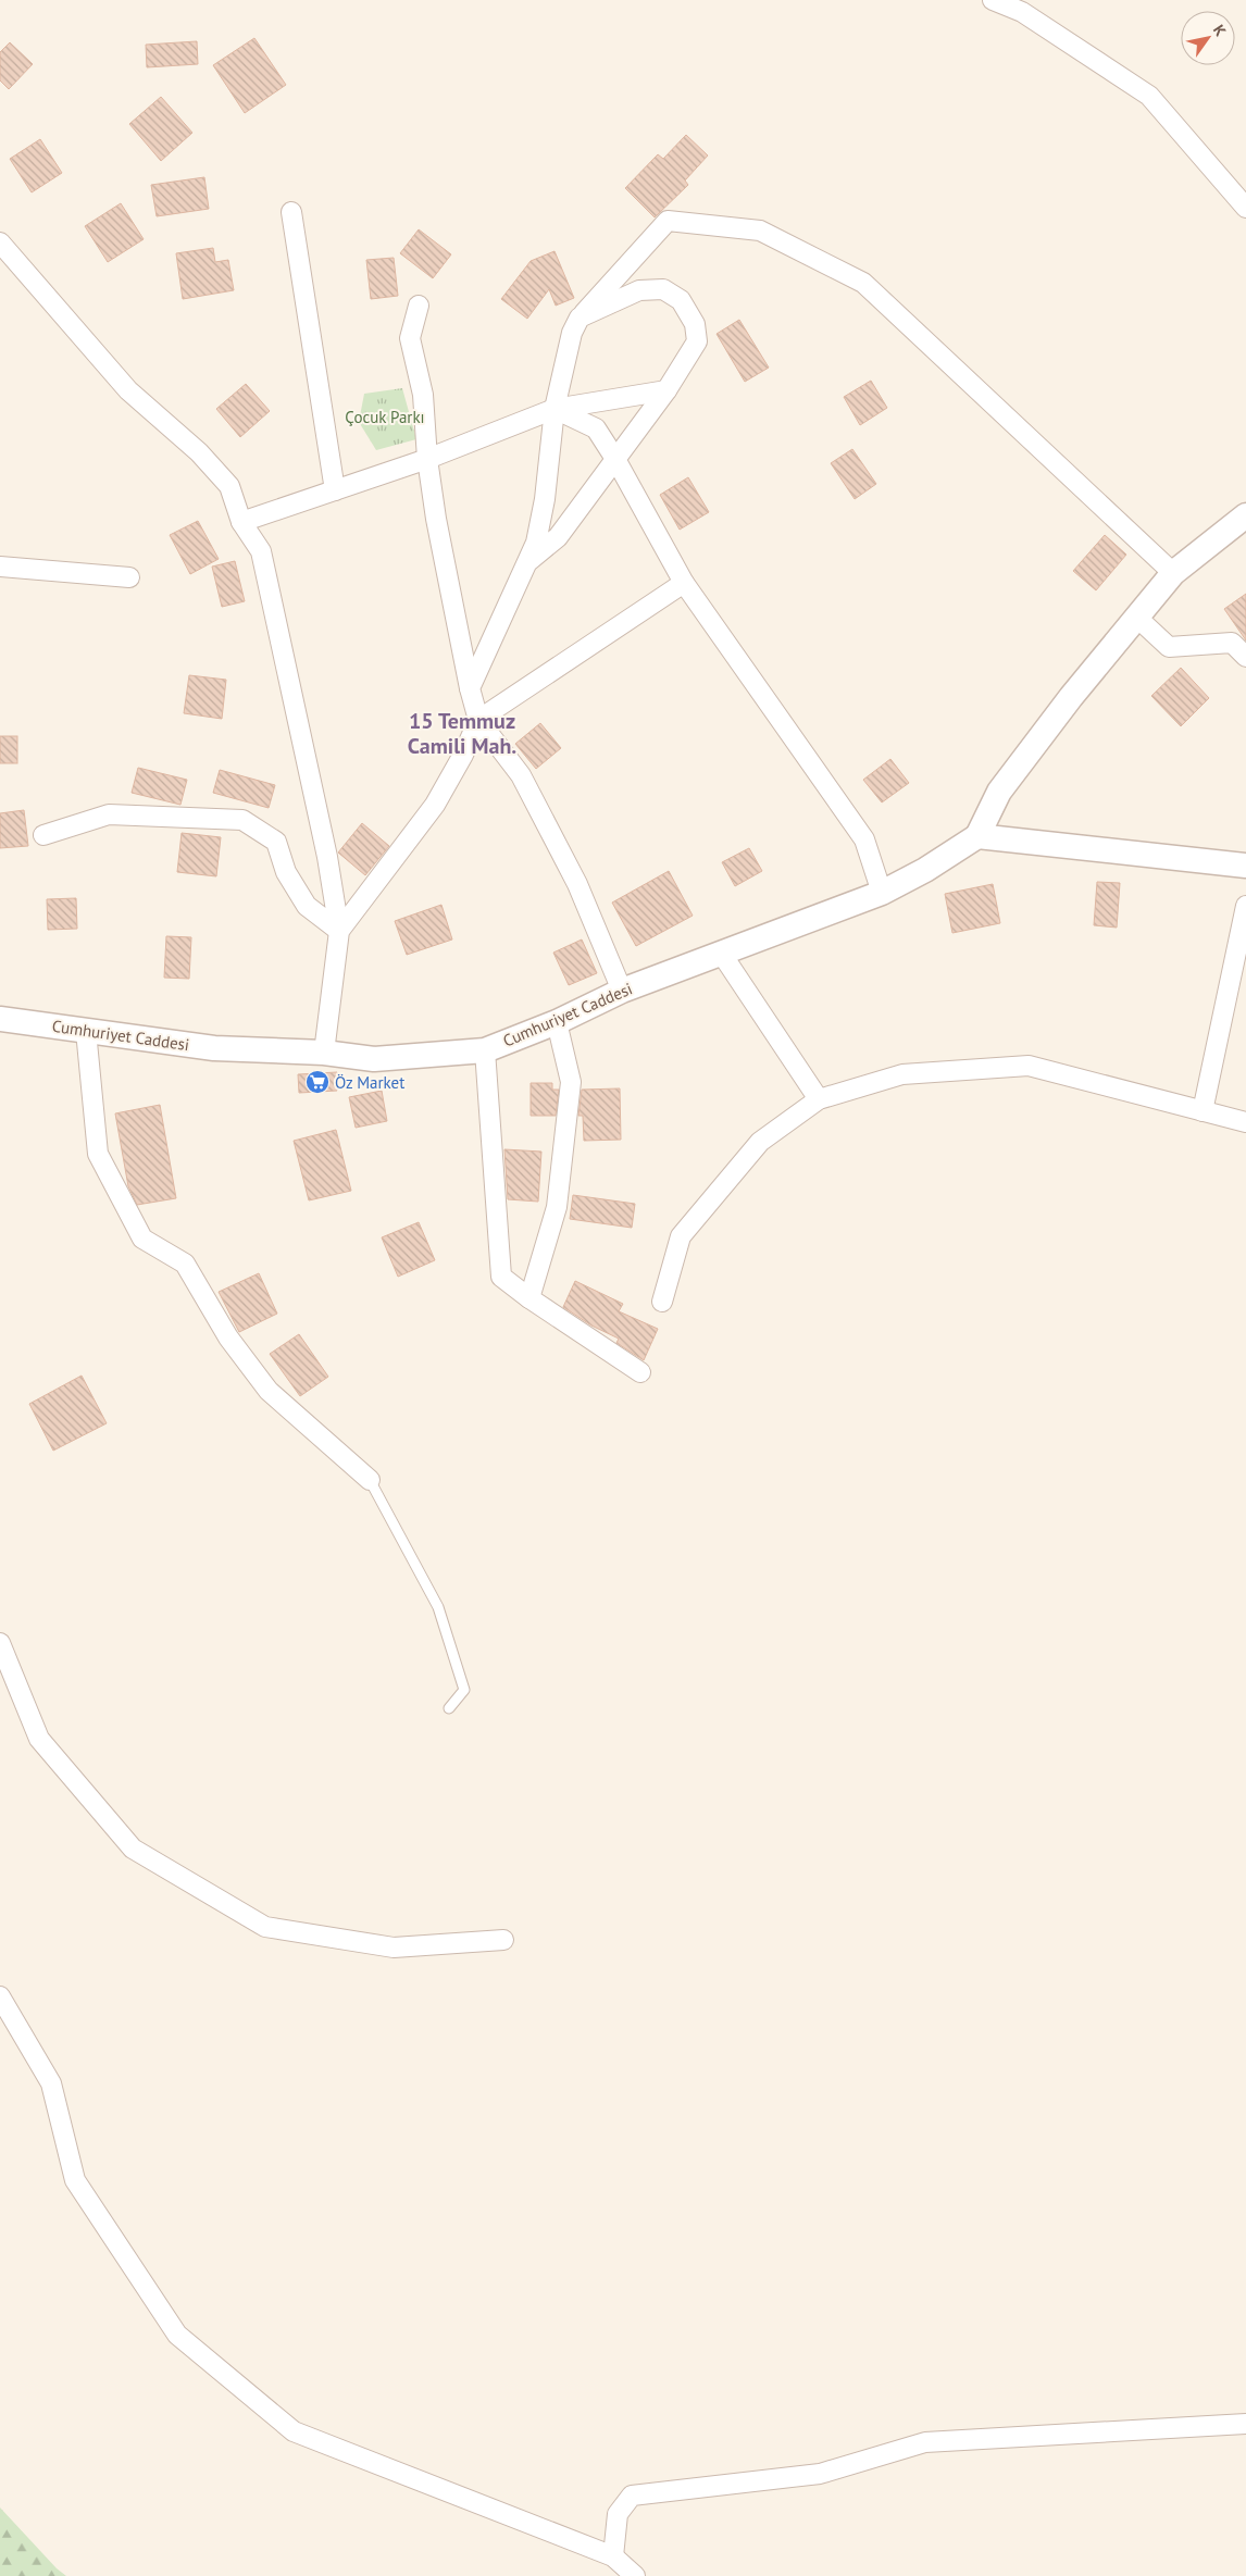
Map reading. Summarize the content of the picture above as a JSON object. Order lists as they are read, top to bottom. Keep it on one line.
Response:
{"streets":{"street":["Cumhuriyet Caddesi"]},"districts":["15 Temmuz Camili Mah."],"parks":["Çocuk Parkı"],"places":{"supermarket":["Öz Market"]},"north":"top right"}
